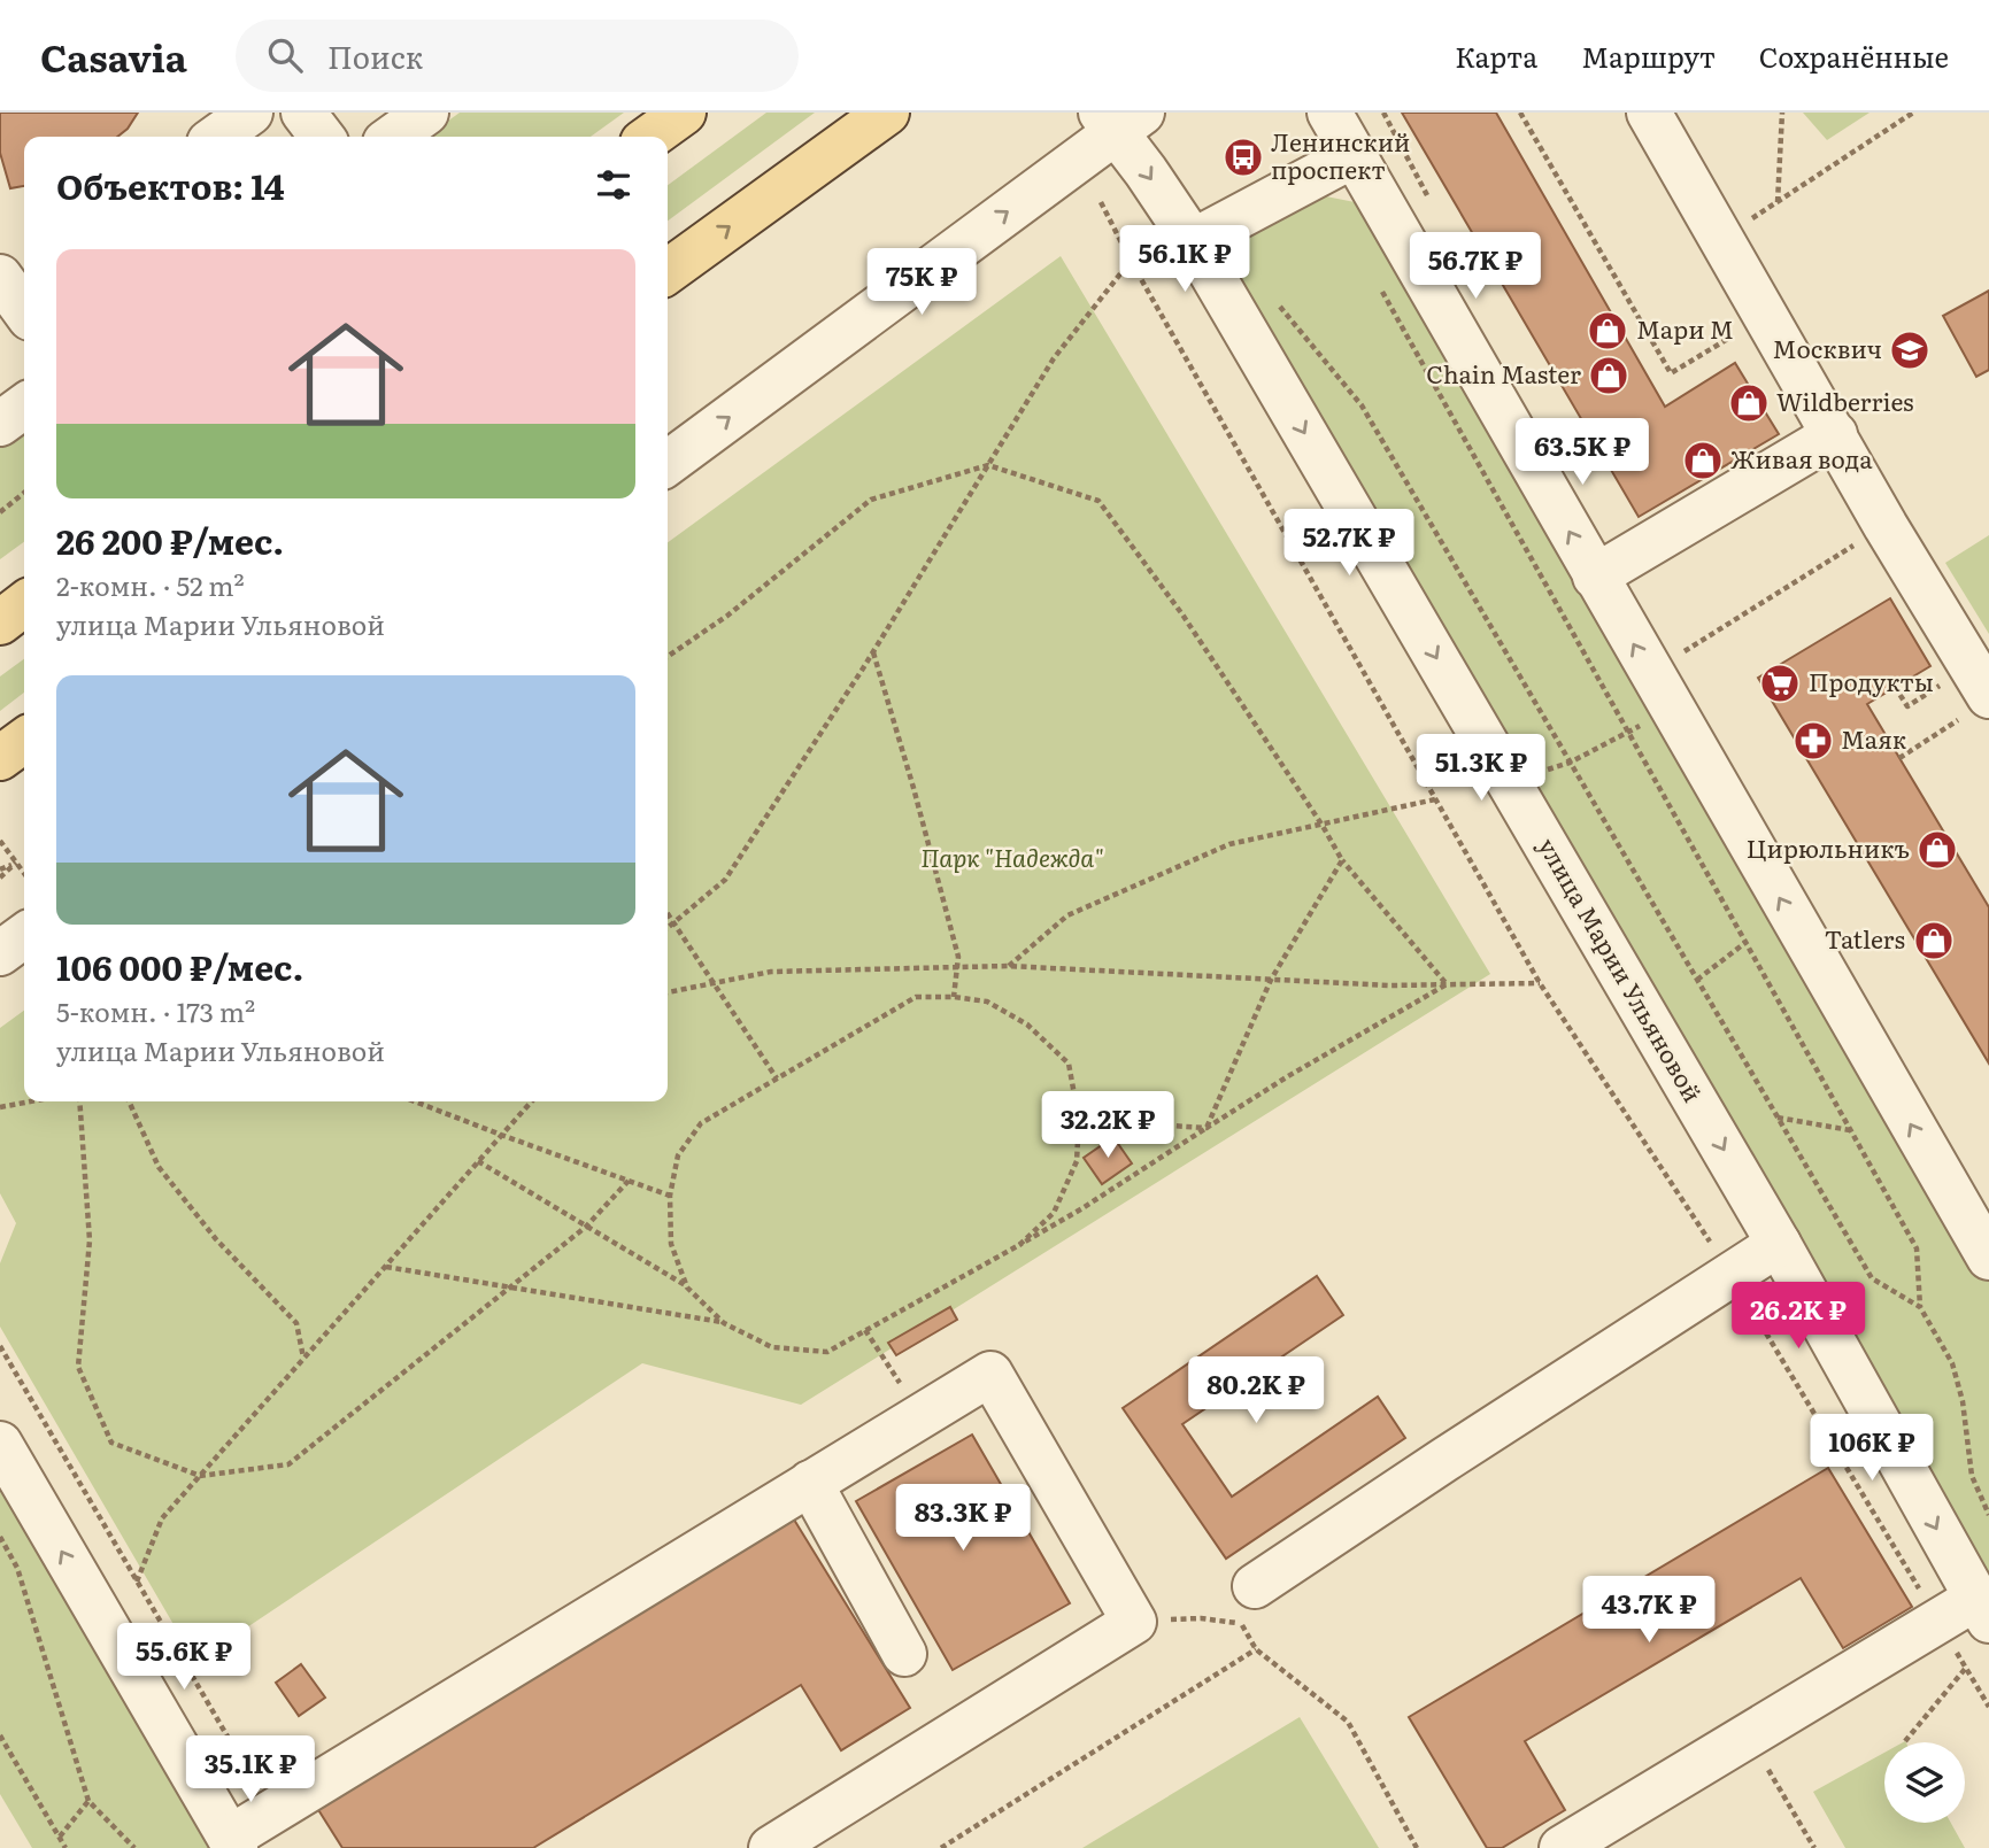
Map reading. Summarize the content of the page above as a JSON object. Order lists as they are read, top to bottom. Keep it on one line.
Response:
{"streets":{"street":["улица Марии Ульяновой"]},"parks":["Парк \"Надежда\""],"places":{"bus stop":["Ленинский проспект"],"shop":["Мари М","Chain Master","Wildberries","Живая вода","Цирюльникъ","Tatlers"],"school or university":["Москвич"],"supermarket":["Продукты"],"pharmacy":["Маяк"]},"page":{"header":"Casavia","search":"Поиск","nav":["Карта","Маршрут","Сохранённые"],"heading":"Объектов: 14","price":["56.1K ₽","56.7K ₽","75K ₽","63.5K ₽","52.7K ₽","51.3K ₽","32.2K ₽","26.2K ₽","80.2K ₽","106K ₽","83.3K ₽","43.7K ₽","55.6K ₽","35.1K ₽"],"list":[{"name":"26 200 ₽/мес.","note":"2-комн. · 52 m² · улица Марии Ульяновой"},{"name":"106 000 ₽/мес.","note":"5-комн. · 173 m² · улица Марии Ульяновой"}]}}
